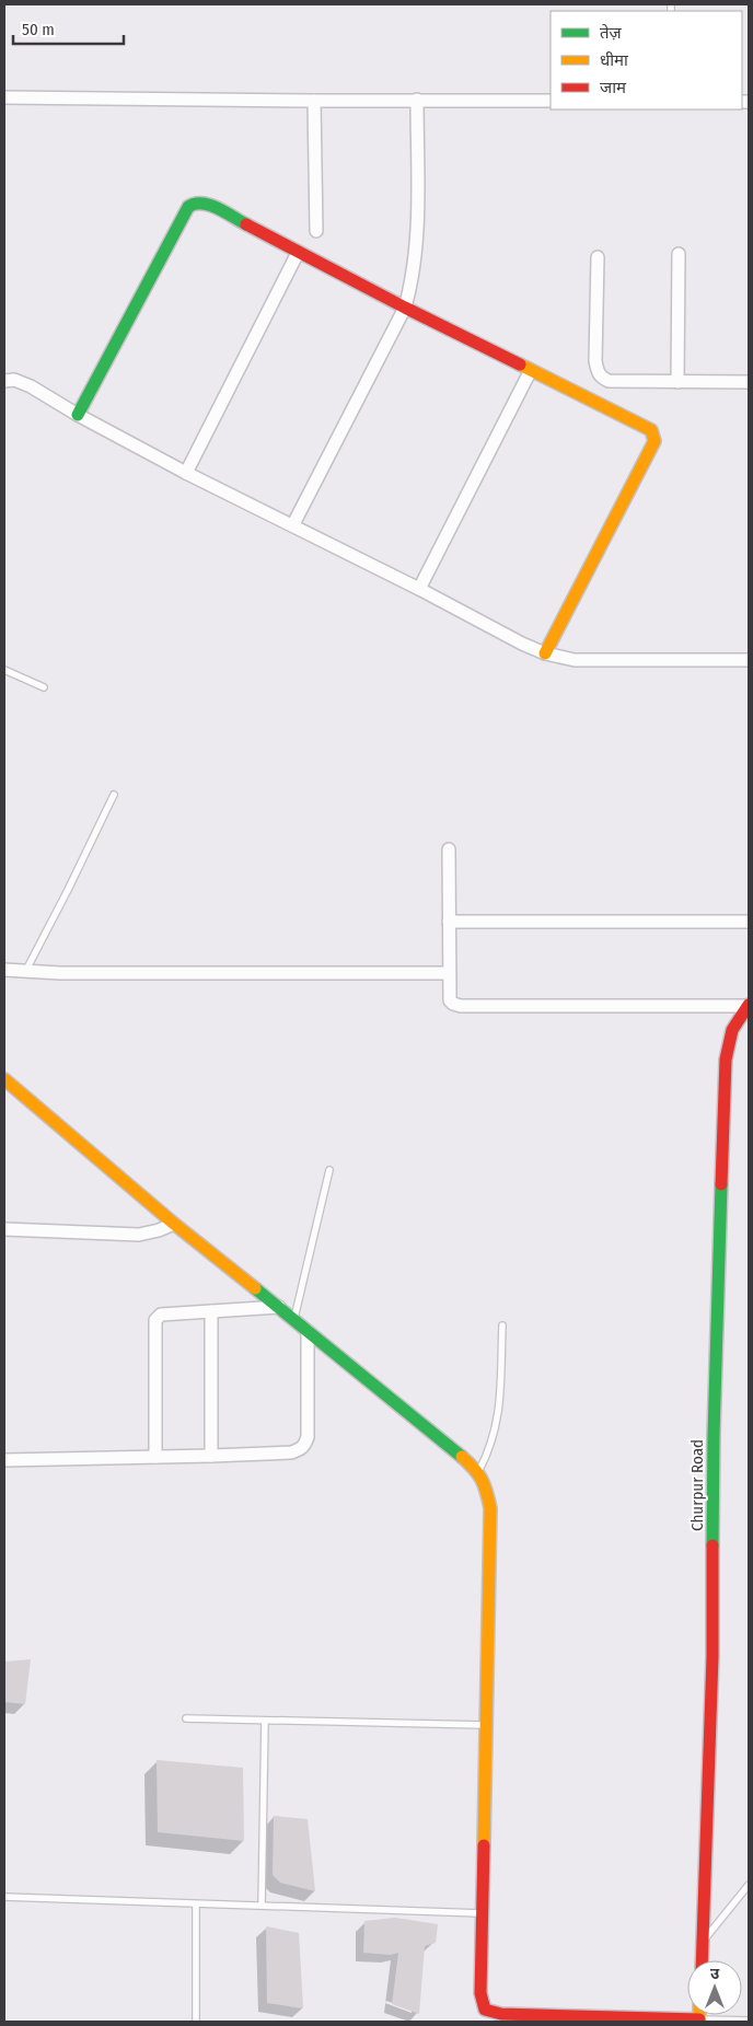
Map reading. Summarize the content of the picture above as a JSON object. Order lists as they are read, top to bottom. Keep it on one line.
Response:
{"streets":{"street":["Churpur Road"]},"legend":["तेज़","धीमा","जाम"],"scale_bar":"50 m","north":"top"}
